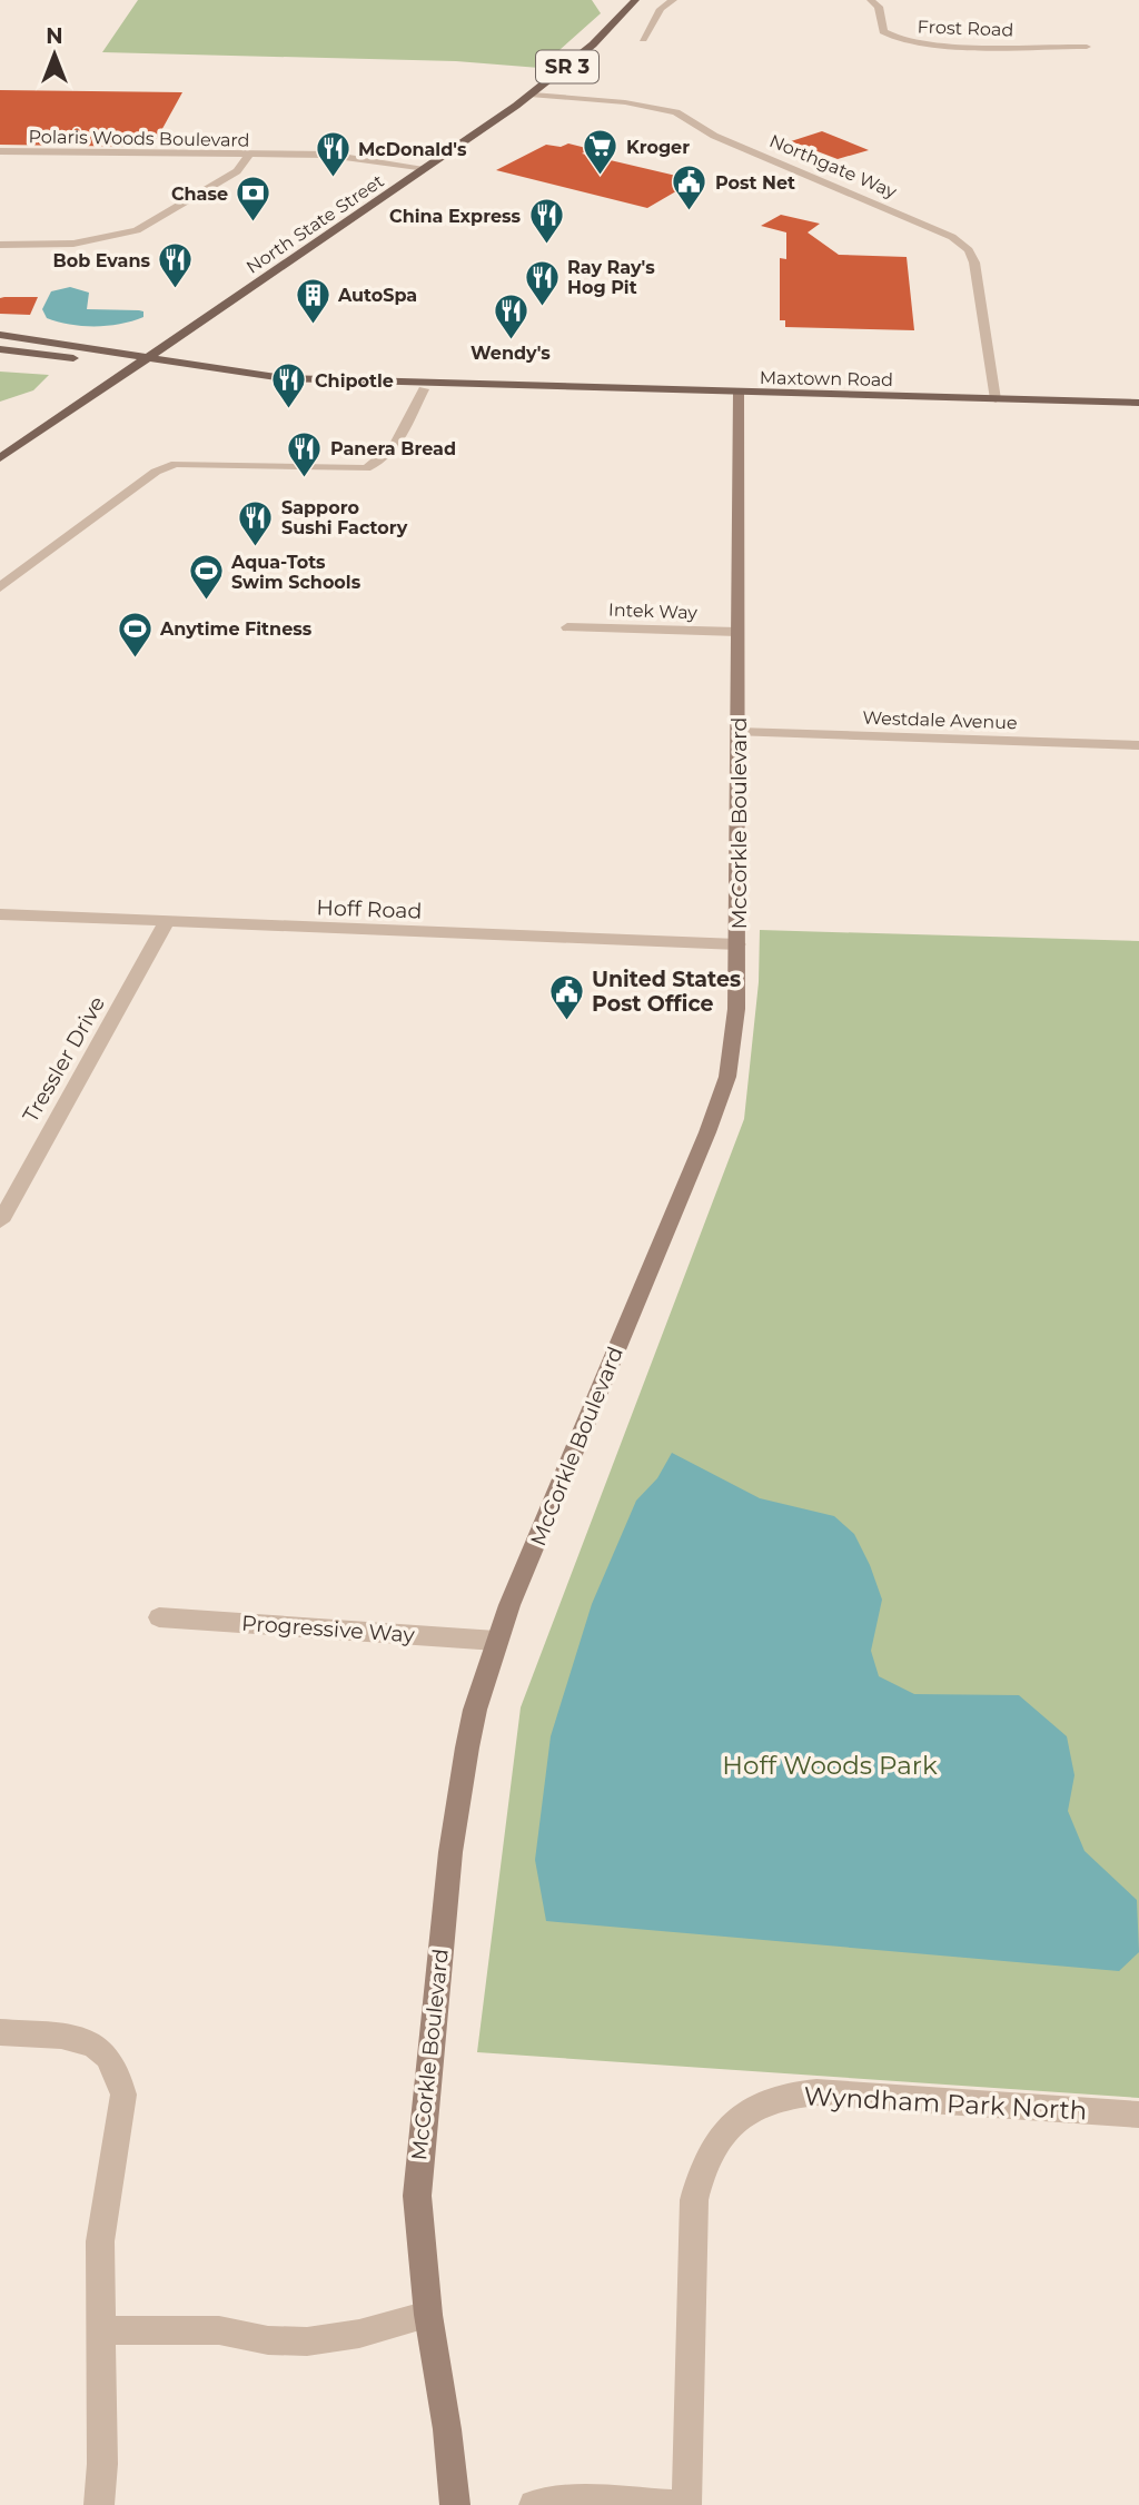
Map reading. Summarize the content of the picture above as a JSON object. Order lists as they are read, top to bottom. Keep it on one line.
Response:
{"streets":{"main road":["SR 3","North State Street","Maxtown Road"],"street":["Frost Road","Polaris Woods Boulevard","Northgate Way","Intek Way","Westdale Avenue","McCorkle Boulevard","Hoff Road","Tressler Drive","Progressive Way","Wyndham Park North"]},"crossings":[["Polaris Woods Boulevard","North State Street"],["Northgate Way","North State Street"],["Northgate Way","Maxtown Road"],["North State Street","Maxtown Road"],["Maxtown Road","McCorkle Boulevard"],["Intek Way","McCorkle Boulevard"],["Westdale Avenue","McCorkle Boulevard"],["McCorkle Boulevard","Hoff Road"],["McCorkle Boulevard","Progressive Way"],["Hoff Road","Tressler Drive"]],"parks":["Hoff Woods Park"],"places":{"supermarket":["Kroger"],"restaurant":["McDonald's","China Express","Bob Evans","Ray Ray's Hog Pit","Wendy's","Chipotle","Panera Bread","Sapporo Sushi Factory"],"public building":["Post Net","United States Post Office"],"bank":["Chase"],"building":["AutoSpa"],"sports":["Aqua-Tots Swim Schools","Anytime Fitness"]},"north":"top"}
